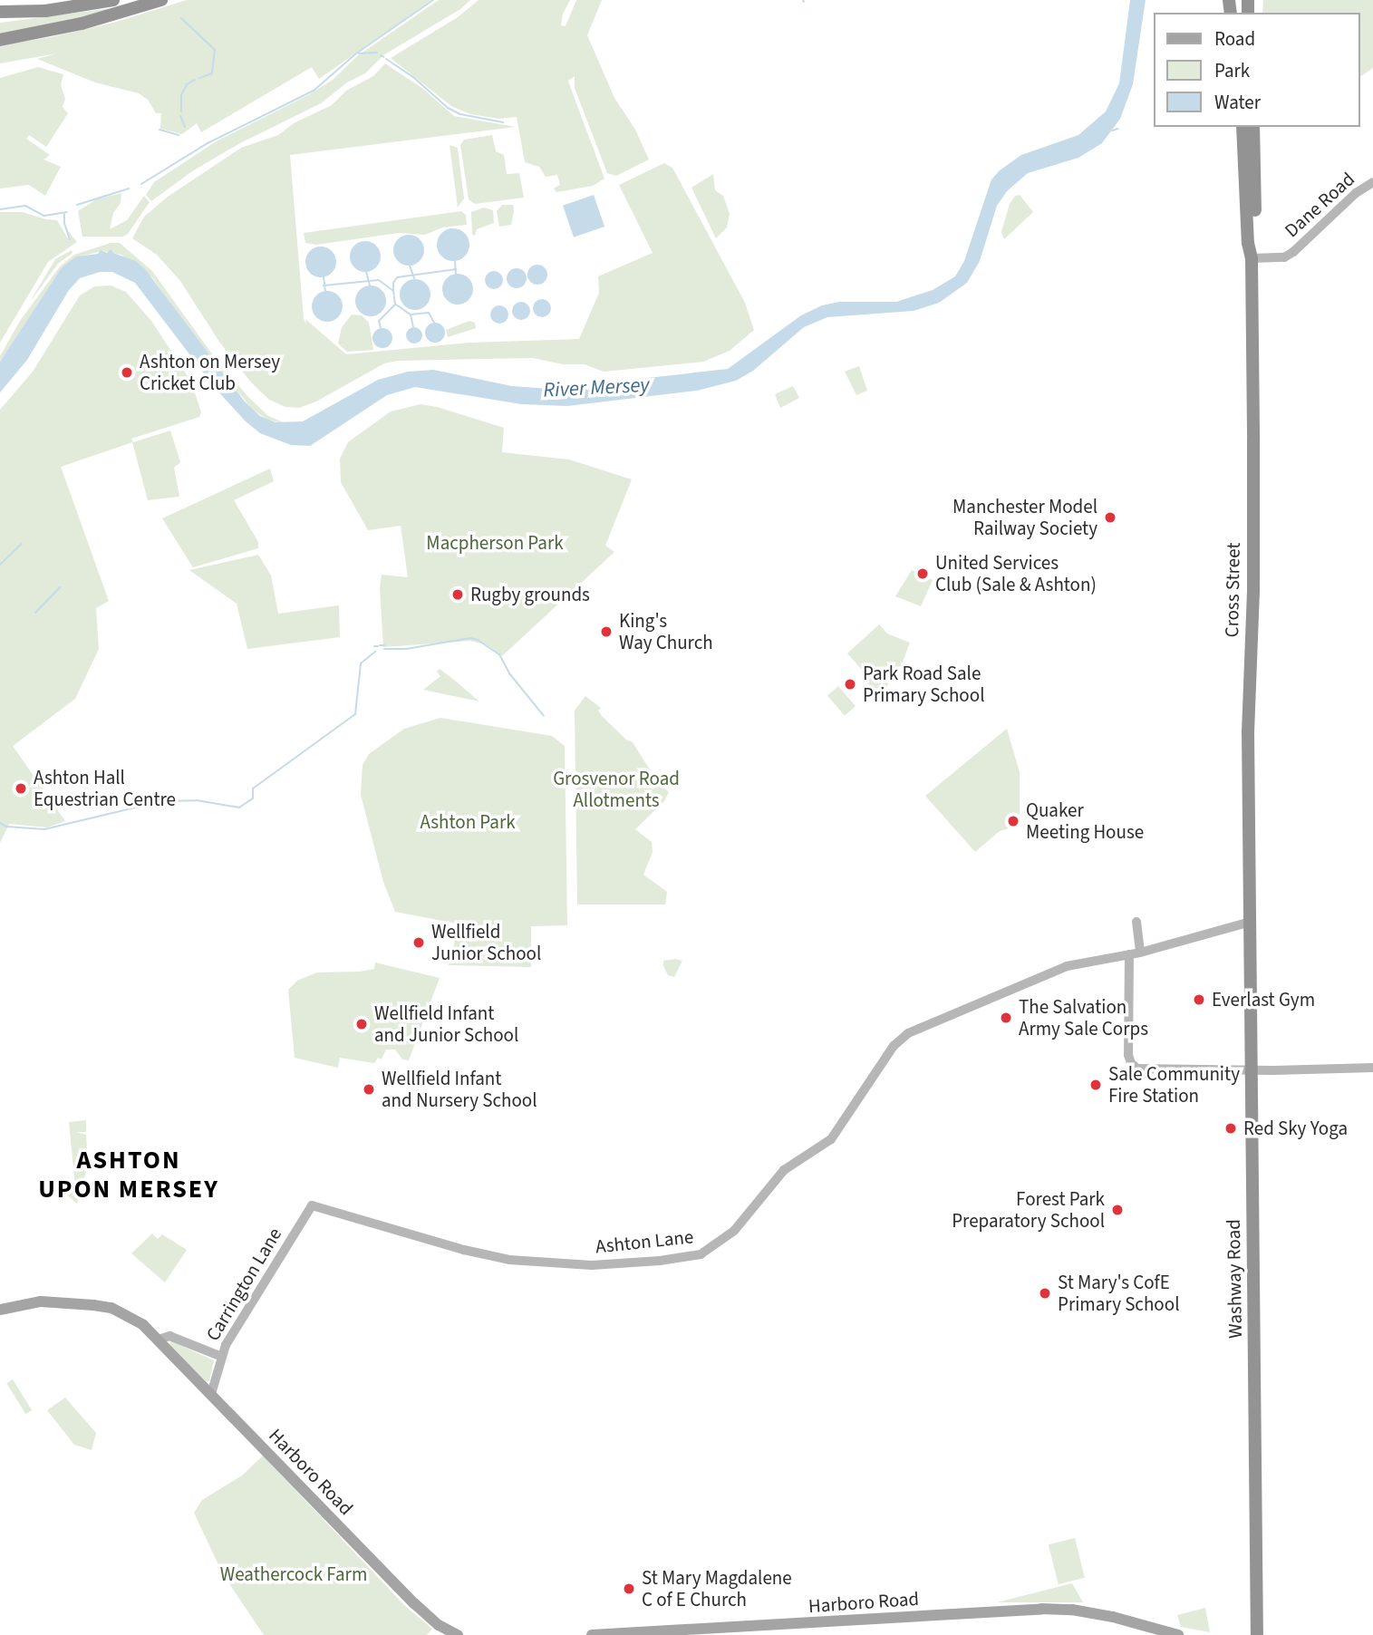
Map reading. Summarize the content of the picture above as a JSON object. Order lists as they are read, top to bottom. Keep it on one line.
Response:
{"streets":{"highway":["Cross Street","Washway Road"],"main road":["Dane Road","Ashton Lane","Carrington Lane","Harboro Road"]},"crossings":[["Dane Road","Cross Street"],["Cross Street","Ashton Lane"],["Cross Street","Washway Road"],["Ashton Lane","Washway Road"],["Ashton Lane","Carrington Lane"],["Carrington Lane","Harboro Road"]],"districts":["ASHTON UPON MERSEY"],"water":["River Mersey"],"parks":["Macpherson Park","Grosvenor Road Allotments","Ashton Park","Weathercock Farm"],"places":["Ashton on Mersey Cricket Club","Manchester Model Railway Society","United Services Club (Sale & Ashton)","Rugby grounds","King's Way Church","Park Road Sale Primary School","Ashton Hall Equestrian Centre","Quaker Meeting House","Wellfield Junior School","Everlast Gym","The Salvation Army Sale Corps","Wellfield Infant and Junior School","Sale Community Fire Station","Wellfield Infant and Nursery School","Red Sky Yoga","Forest Park Preparatory School","St Mary's CofE Primary School","St Mary Magdalene C of E Church"],"legend":["Road","Park","Water"]}
